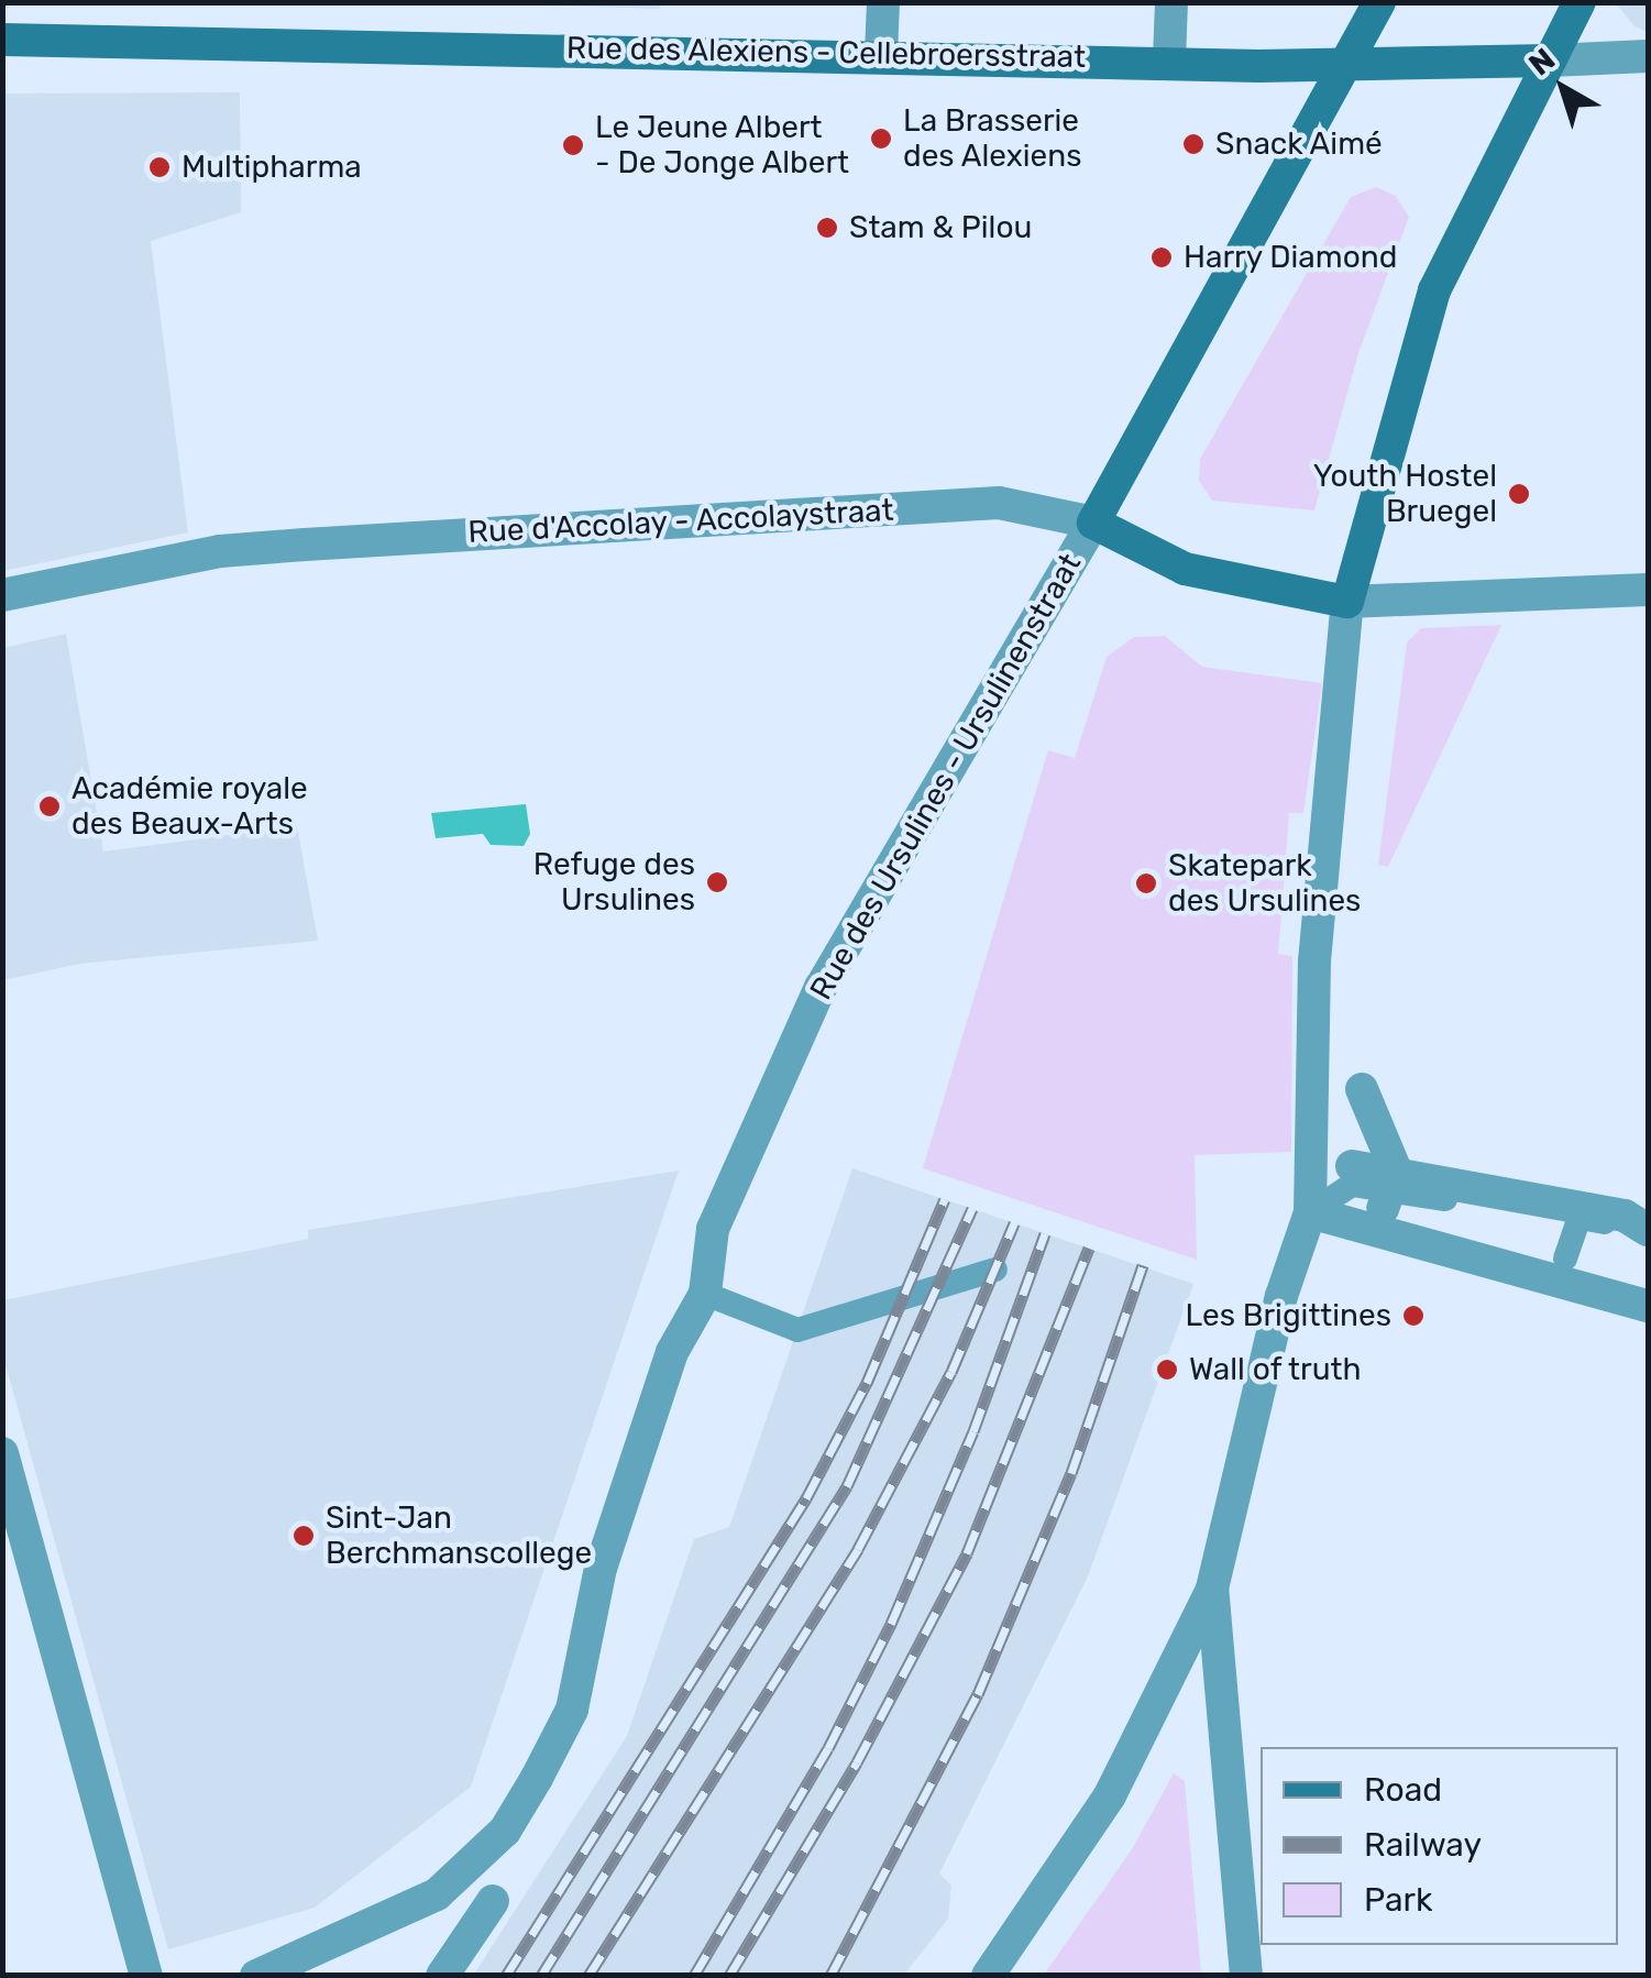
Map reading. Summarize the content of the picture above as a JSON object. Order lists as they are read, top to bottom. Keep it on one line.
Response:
{"streets":{"street":["Rue des Alexiens - Cellebroersstraat","Rue d'Accolay - Accolaystraat","Rue des Ursulines - Ursulinenstraat"]},"crossings":[["Rue d'Accolay - Accolaystraat","Rue des Ursulines - Ursulinenstraat"]],"places":["La Brasserie des Alexiens","Snack Aimé","Le Jeune Albert - De Jonge Albert","Multipharma","Stam & Pilou","Harry Diamond","Youth Hostel Bruegel","Académie royale des Beaux-Arts","Refuge des Ursulines","Skatepark des Ursulines","Les Brigittines","Wall of truth","Sint-Jan Berchmanscollege"],"legend":["Road","Railway","Park"],"north":"top left"}
